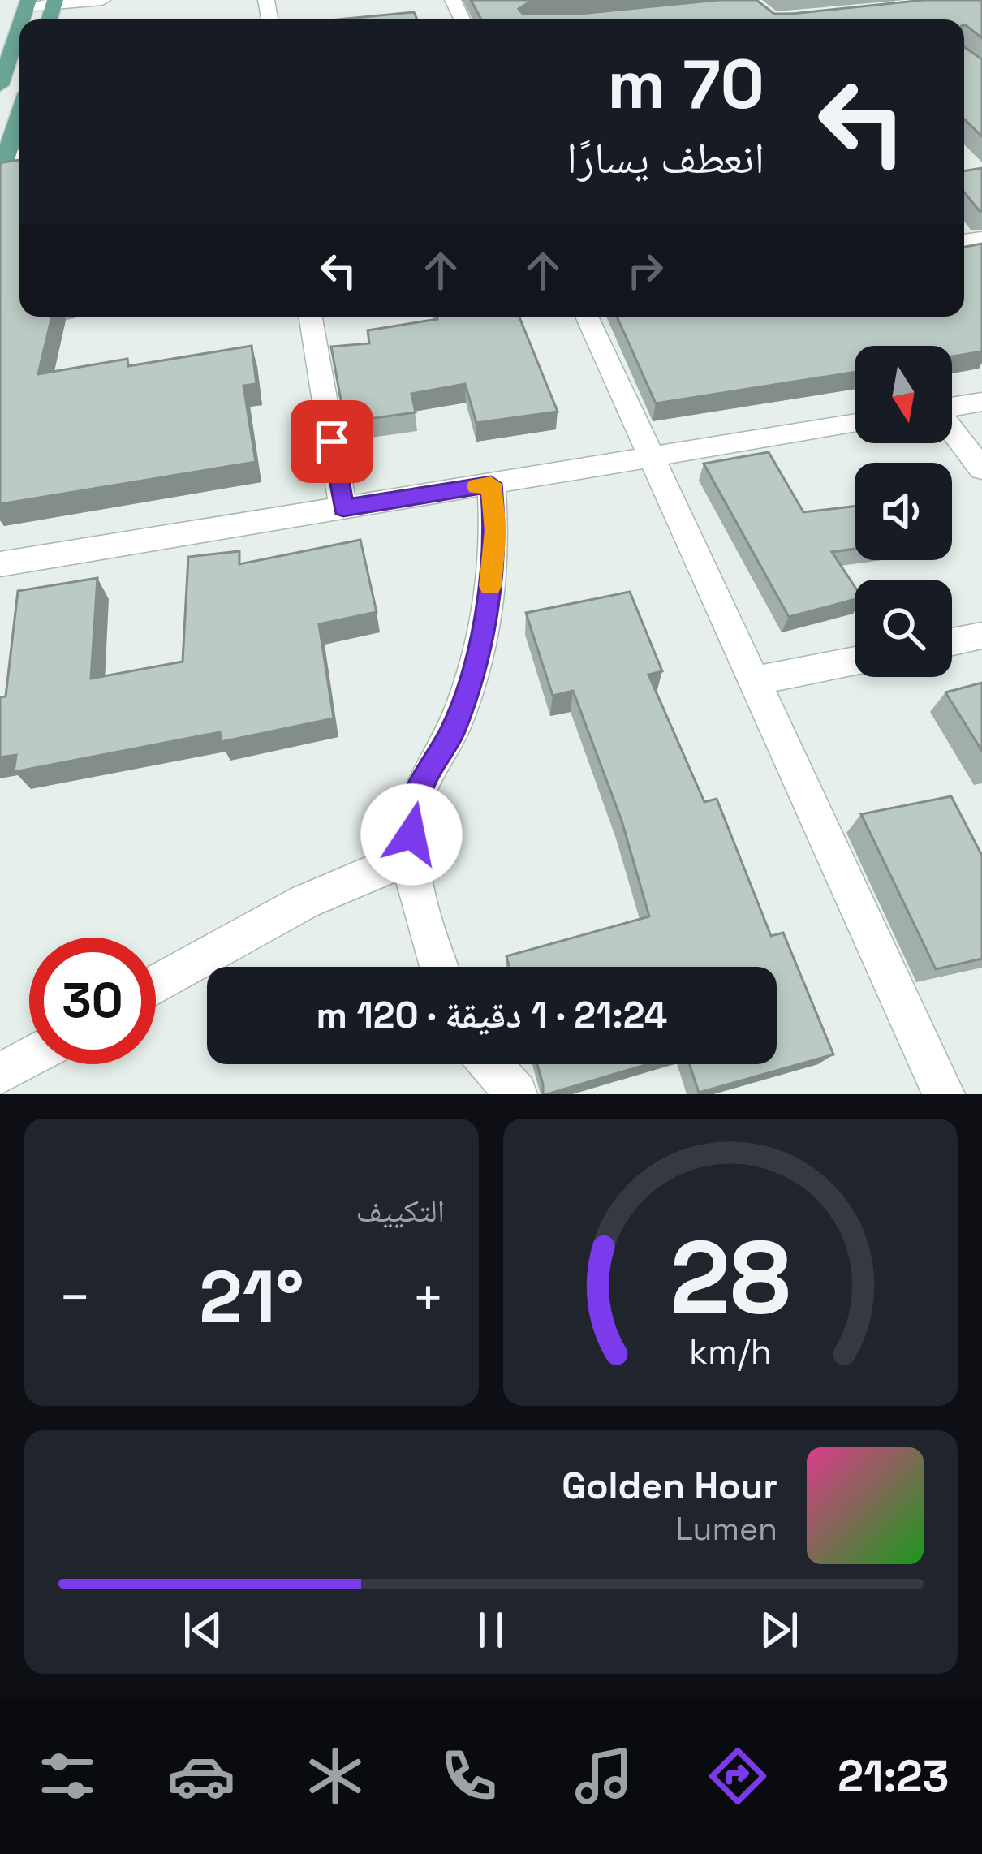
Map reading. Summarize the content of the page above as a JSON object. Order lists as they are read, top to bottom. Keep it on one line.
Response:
{"north":"bottom","page":{"turn":["70 m","انعطف يسارًا"],"limit":"30","trip":"21:24 · 1 دقيقة · 120 m","tile":"التكييف","heat":["−","21°","+"],"song":["Golden Hour","Lumen"],"tabs":"21:23","gauge":["28","km/h"]}}
